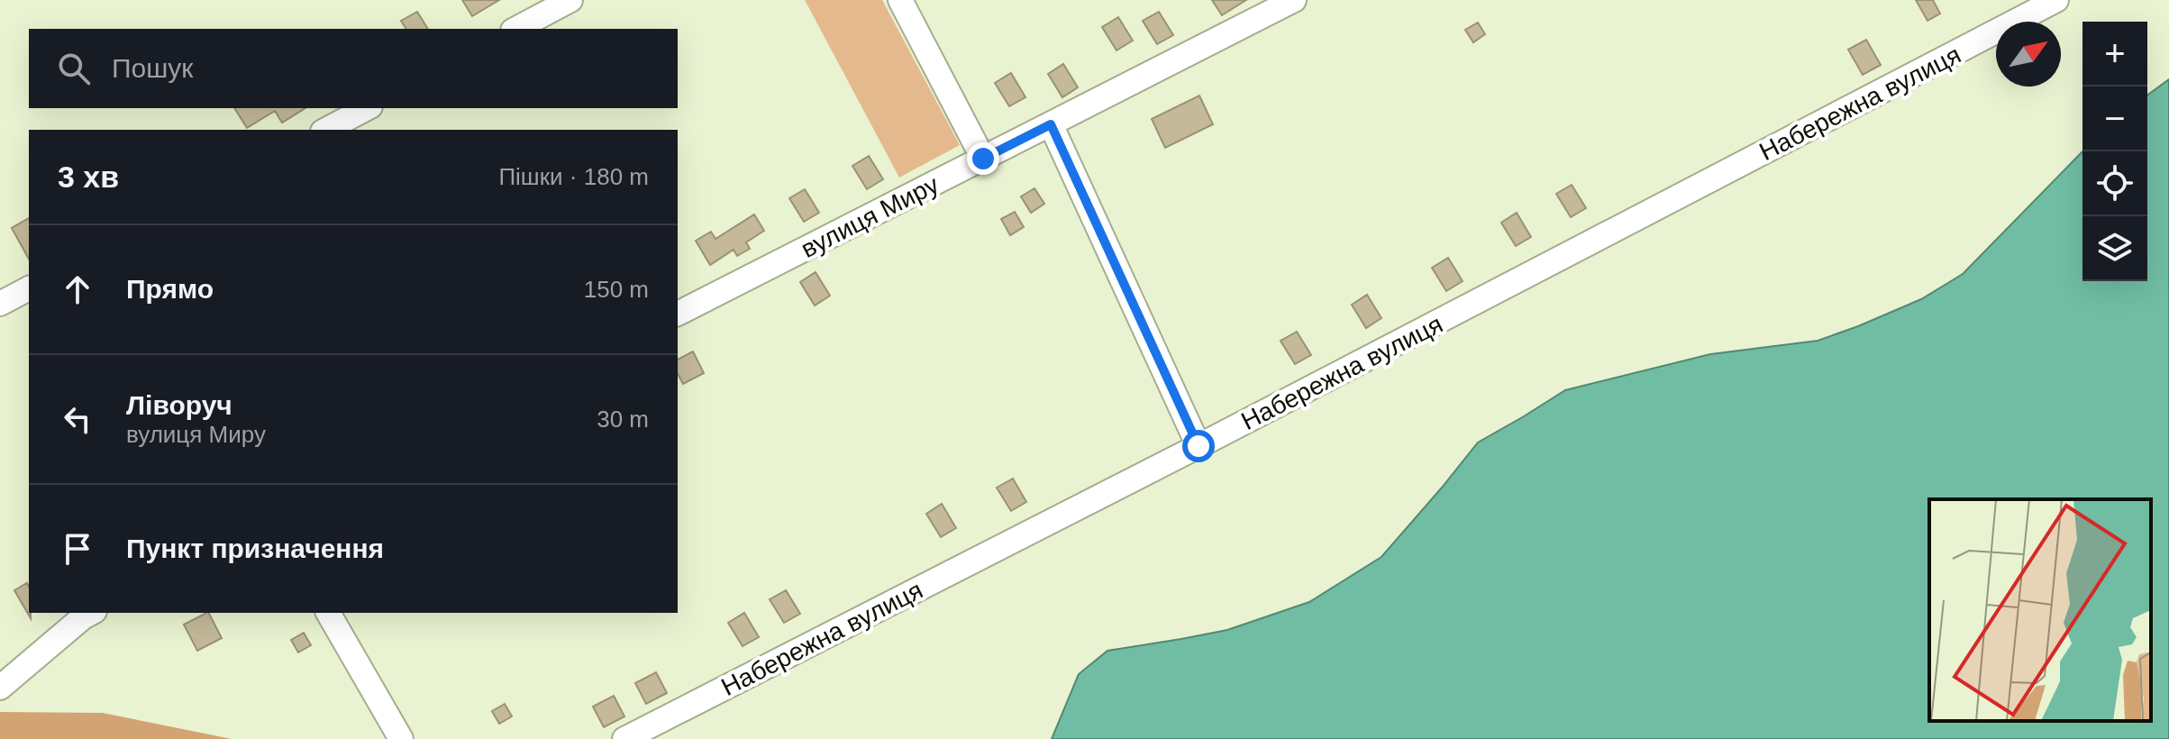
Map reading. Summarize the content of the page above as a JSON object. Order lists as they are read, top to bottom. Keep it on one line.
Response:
{"streets":{"street":["Набережна вулиця","вулиця Миру"]},"north":"top right","page":{"map_buttons":["+","−"],"search":"Пошук","heading":["3 хв","Пішки · 180 m"],"list":[["Прямо","150 m"],["Ліворуч","вулиця Миру","30 m"],"Пункт призначення"]}}
